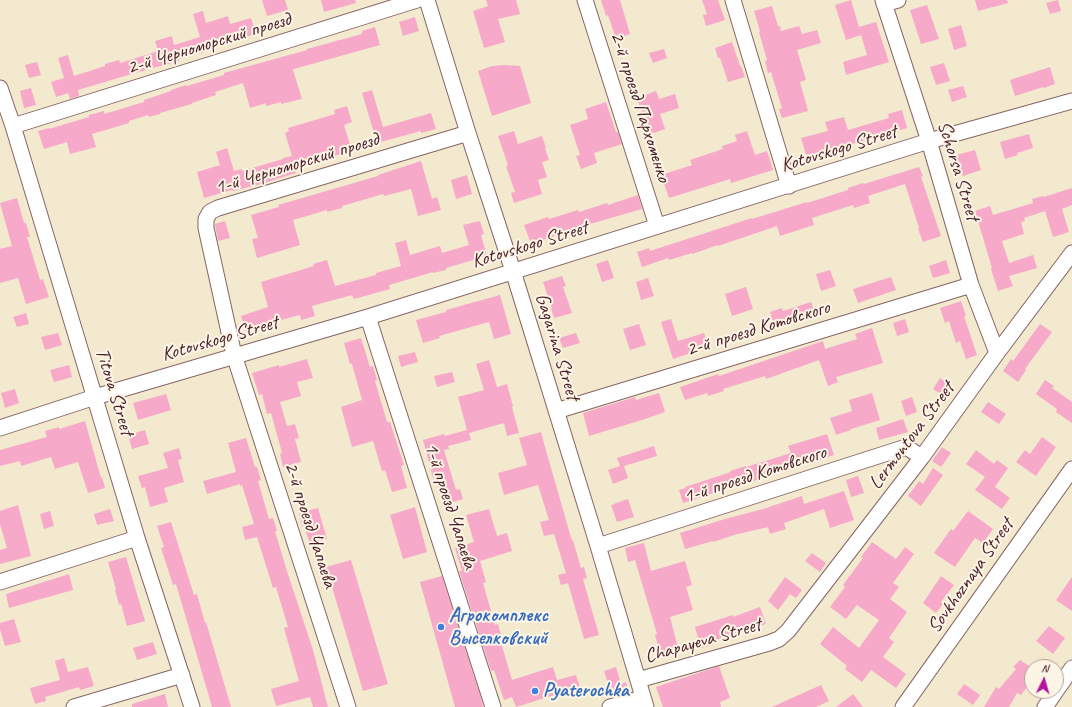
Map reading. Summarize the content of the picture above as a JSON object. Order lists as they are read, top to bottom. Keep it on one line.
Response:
{"streets":{"street":["2-й Черноморский проезд","2-й проезд Пархоменко","Kotovskogo Street","1-й Черноморский проезд","Schorsa Street","2-й проезд Котовского","Gagarina Street","Titova Street","Lermontova Street","1-й проезд Котовского","1-й проезд Чапаева","2-й проезд Чапаева","Sovkhoznaya Street","Chapayeva Street"]},"crossings":[["2-й Черноморский проезд","Titova Street"],["2-й проезд Пархоменко","Kotovskogo Street"],["Kotovskogo Street","1-й Черноморский проезд"],["Kotovskogo Street","Schorsa Street"],["Kotovskogo Street","Gagarina Street"],["Kotovskogo Street","Titova Street"],["Kotovskogo Street","1-й проезд Чапаева"],["Kotovskogo Street","2-й проезд Чапаева"],["1-й Черноморский проезд","Gagarina Street"],["1-й Черноморский проезд","2-й проезд Чапаева"],["Schorsa Street","2-й проезд Котовского"],["Schorsa Street","Lermontova Street"],["2-й проезд Котовского","Gagarina Street"],["Gagarina Street","1-й проезд Котовского"],["Gagarina Street","Chapayeva Street"],["Lermontova Street","1-й проезд Котовского"],["Lermontova Street","Chapayeva Street"]],"places":["Агрокомплекс Выселковский","Pyaterochka"],"north":"top"}
